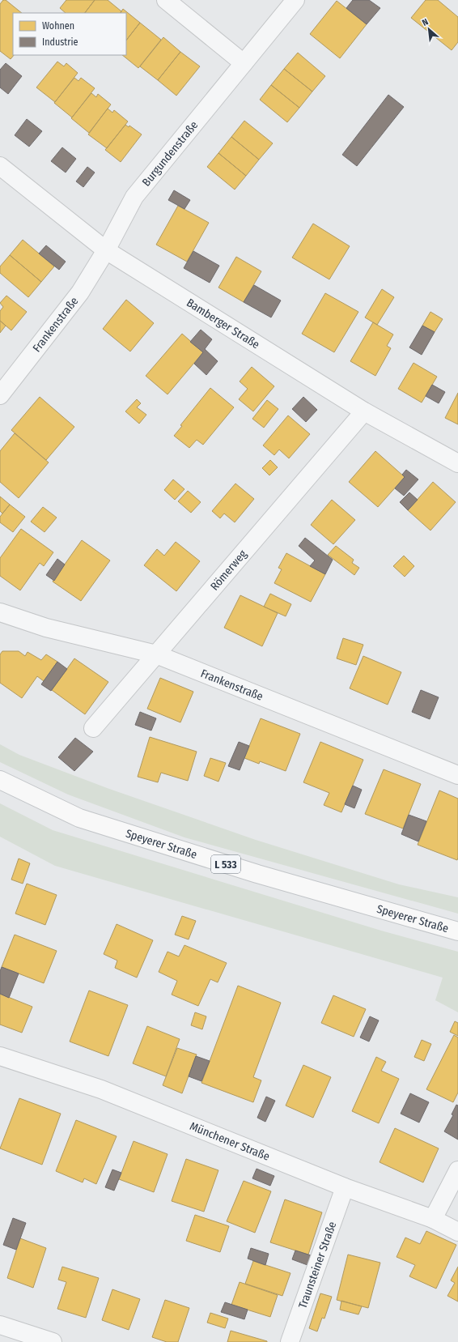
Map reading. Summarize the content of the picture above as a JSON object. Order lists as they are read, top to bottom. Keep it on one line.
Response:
{"streets":{"main road":["Speyerer Straße","L 533"],"street":["Burgundenstraße","Bamberger Straße","Frankenstraße","Römerweg","Münchener Straße","Traunsteiner Straße"]},"crossings":[["Burgundenstraße","Bamberger Straße"],["Burgundenstraße","Frankenstraße"],["Bamberger Straße","Frankenstraße"],["Bamberger Straße","Römerweg"],["Frankenstraße","Römerweg"],["Münchener Straße","Traunsteiner Straße"]],"legend":["Wohnen","Industrie"],"north":"top left"}
